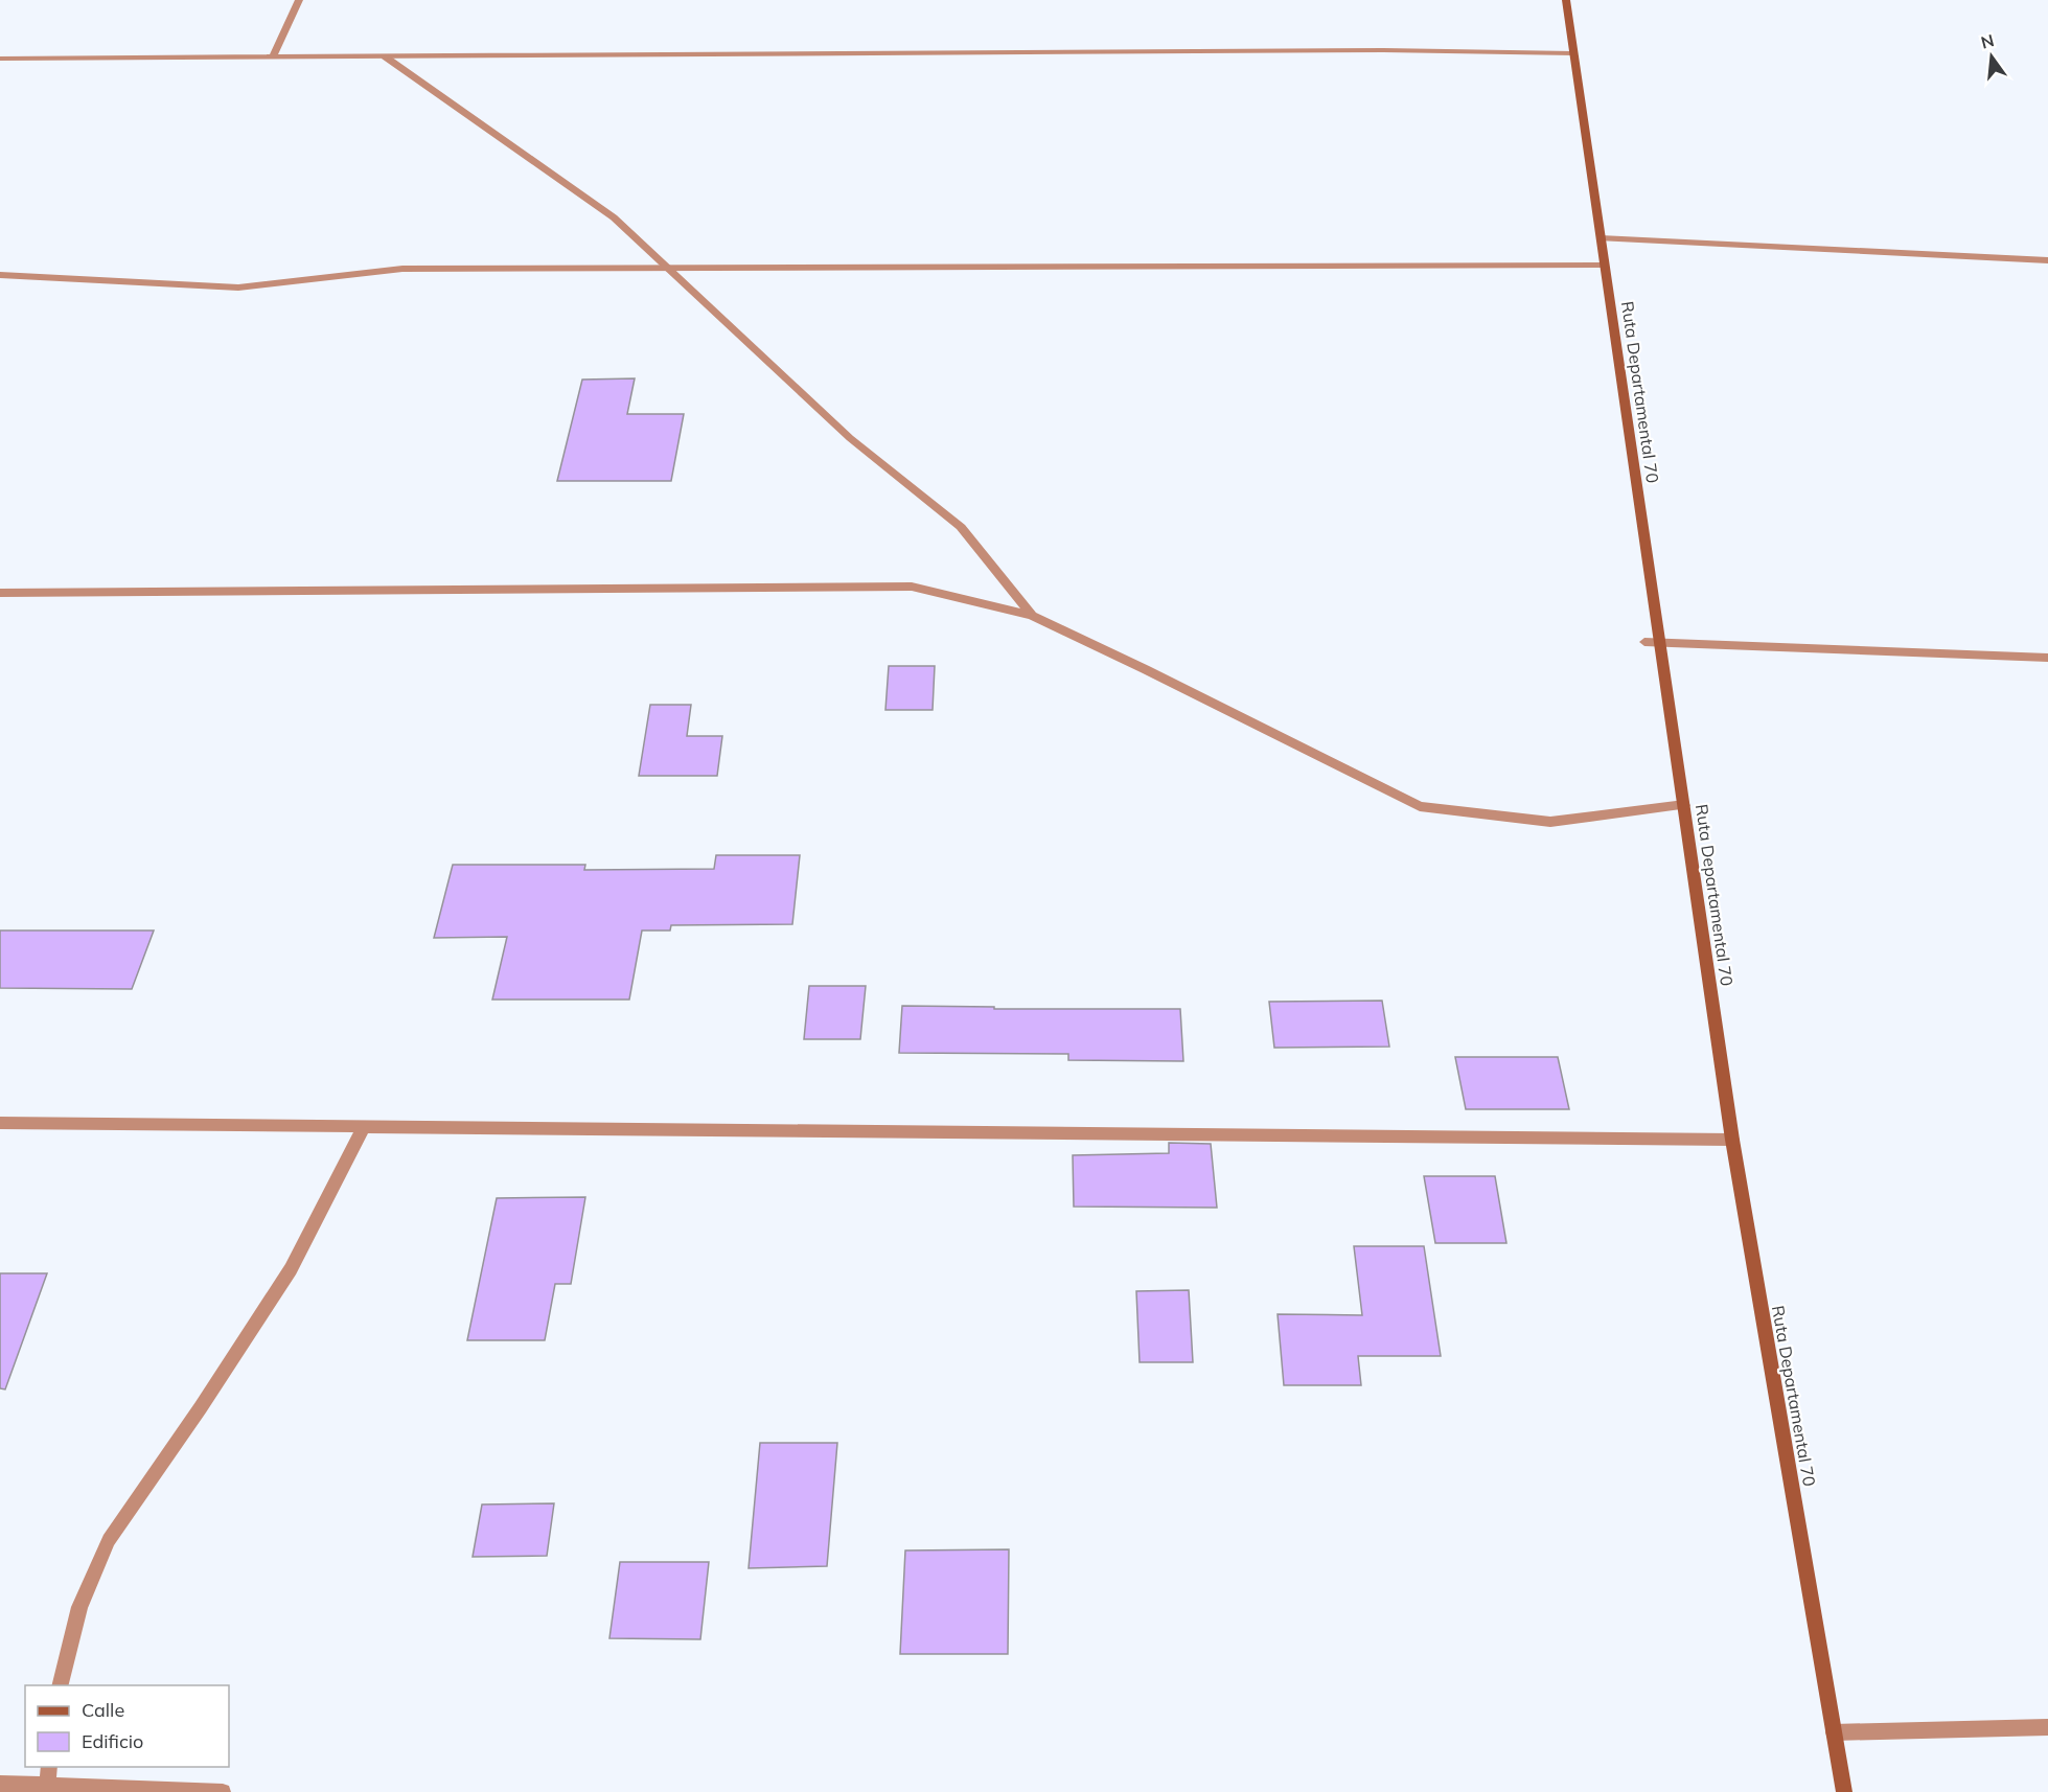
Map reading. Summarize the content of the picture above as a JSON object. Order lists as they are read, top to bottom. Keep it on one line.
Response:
{"streets":{"main road":["Ruta Departamental 70"]},"legend":["Calle","Edificio"],"north":"top"}
